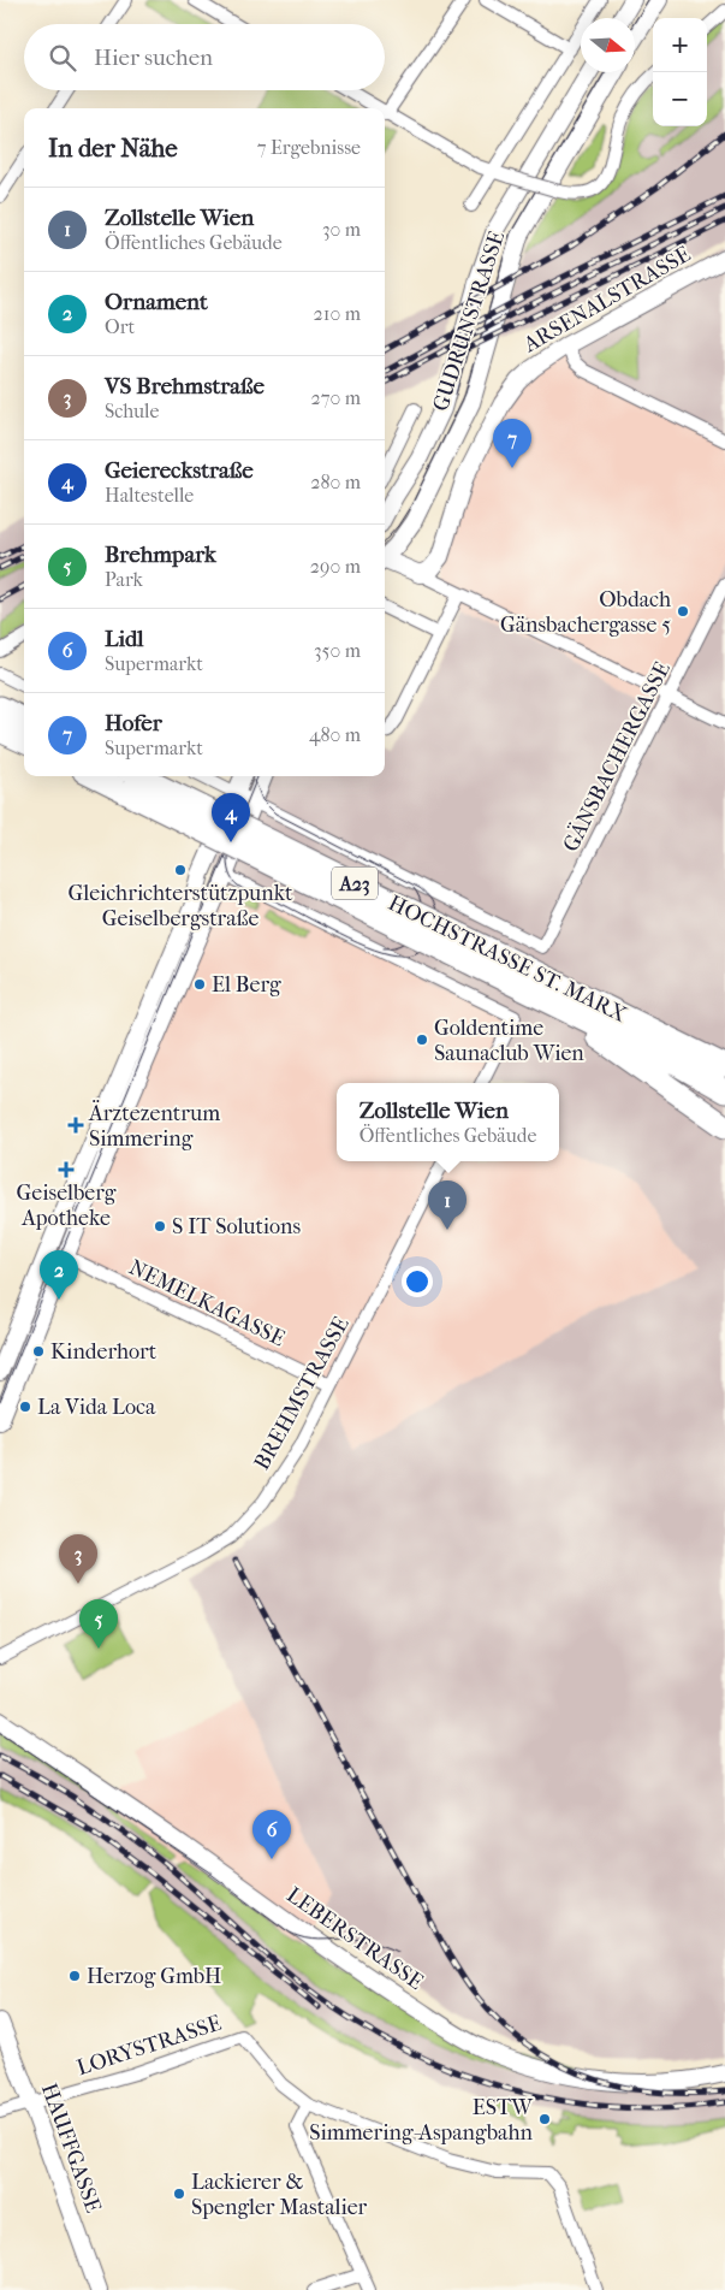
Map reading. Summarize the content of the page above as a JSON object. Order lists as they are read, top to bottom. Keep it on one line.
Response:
{"streets":{"highway":["A23","HOCHSTRASSE ST. MARX"],"main road":["ARSENALSTRASSE","GUDRUNSTRASSE","LEBERSTRASSE","HAUFFGASSE"],"street":["GÄNSBACHERGASSE","NEMELKAGASSE","BREHMSTRASSE","LORYSTRASSE"]},"crossings":[["NEMELKAGASSE","BREHMSTRASSE"],["LORYSTRASSE","HAUFFGASSE"]],"places":{"other":["Obdach Gänsbachergasse 5","Gleichrichterstützpunkt Geiselbergstraße","El Berg","Goldentime Saunaclub Wien","S IT Solutions","Kinderhort","La Vida Loca","Herzog GmbH","ESTW Simmering-Aspangbahn","Lackierer & Spengler Mastalier"],"health":["Ärztezentrum Simmering","Geiselberg Apotheke"]},"north":"right","page":{"map_buttons":["+","−"],"search":"Hier suchen","heading":["In der Nähe","7 Ergebnisse"],"list":[{"mark":"1","name":"Zollstelle Wien","note":"Öffentliches Gebäude","value":"30 m"},{"mark":"2","name":"Ornament","note":"Ort","value":"210 m"},{"mark":"3","name":"VS Brehmstraße","note":"Schule","value":"270 m"},{"mark":"4","name":"Geiereckstraße","note":"Haltestelle","value":"280 m"},{"mark":"5","name":"Brehmpark","note":"Park","value":"290 m"},{"mark":"6","name":"Lidl","note":"Supermarkt","value":"350 m"},{"mark":"7","name":"Hofer","note":"Supermarkt","value":"480 m"}],"pins":["7","4","1","2","3","5","6"],"popup":["Zollstelle Wien","Öffentliches Gebäude"]}}
